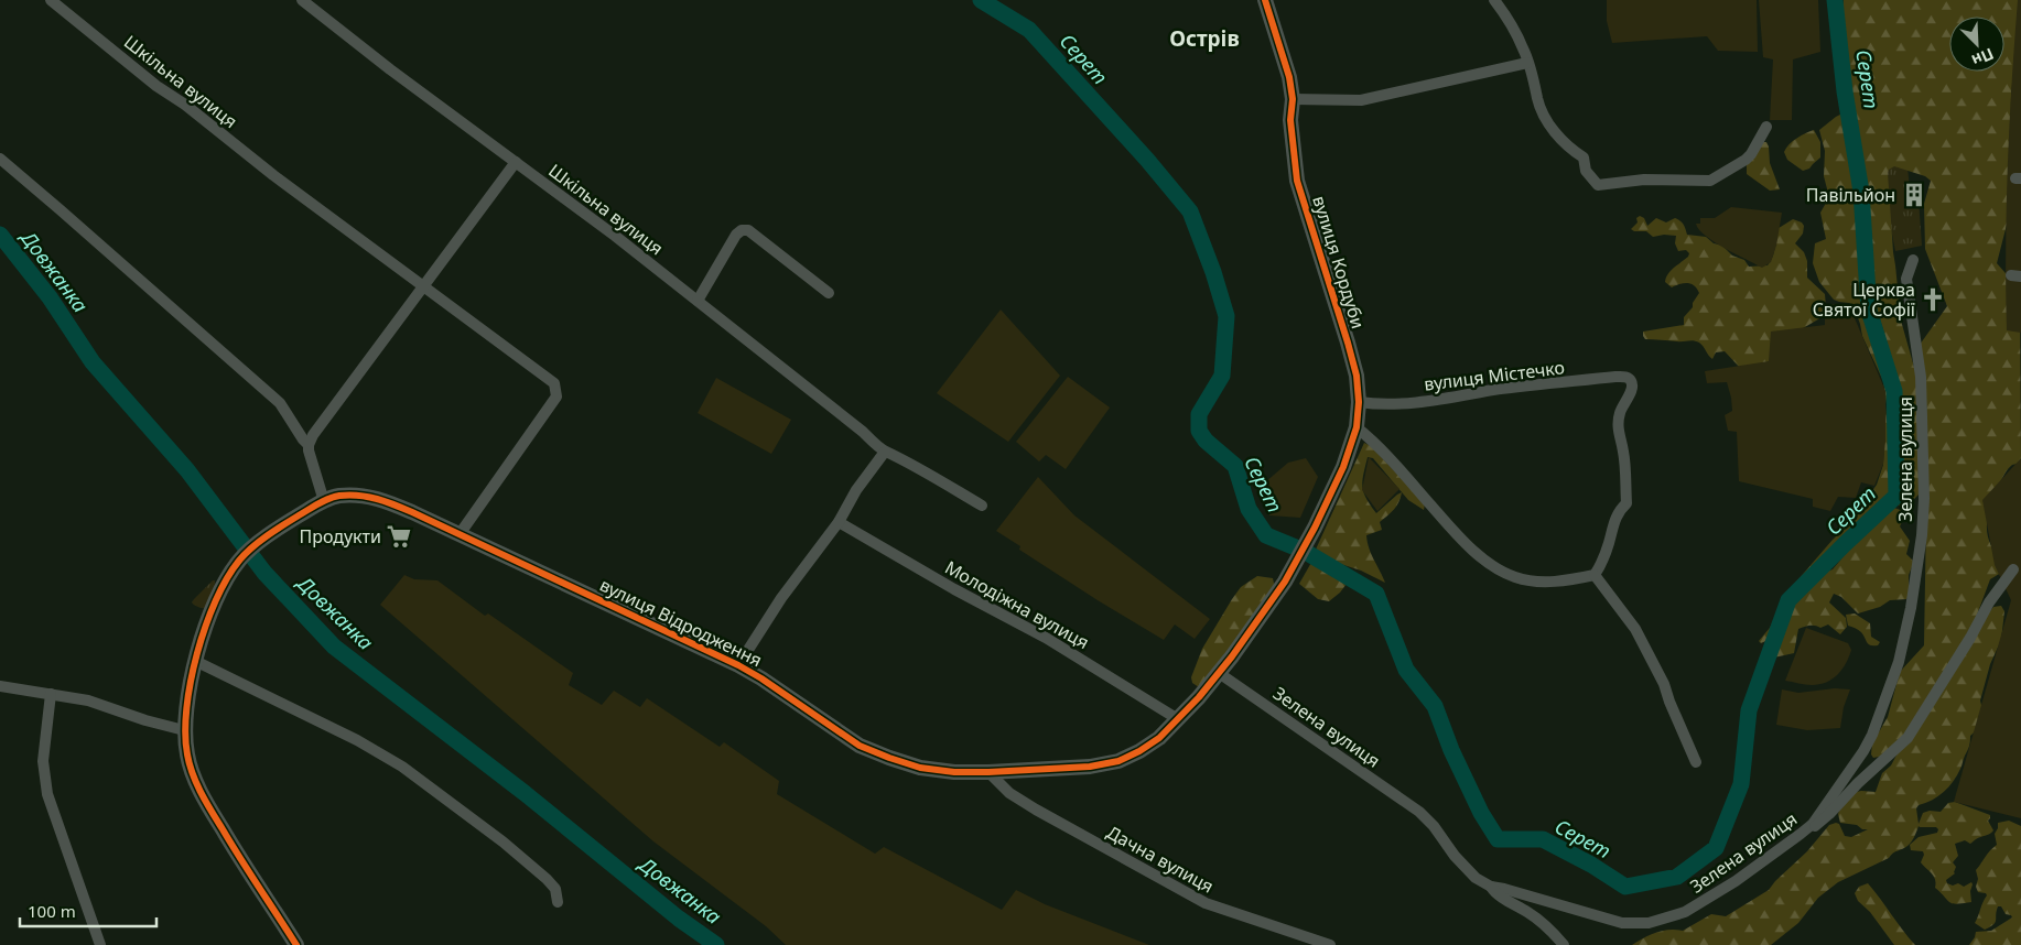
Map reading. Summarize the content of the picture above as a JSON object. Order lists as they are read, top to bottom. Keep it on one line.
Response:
{"streets":{"street":["Шкільна вулиця","вулиця Кордуби","вулиця Містечко","Зелена вулиця","Молодіжна вулиця","вулиця Відродження","Дачна вулиця"]},"crossings":[["Шкільна вулиця","вулиця Відродження"],["вулиця Кордуби","вулиця Містечко"],["вулиця Кордуби","вулиця Відродження"],["Зелена вулиця","вулиця Відродження"],["Молодіжна вулиця","вулиця Відродження"],["вулиця Відродження","Дачна вулиця"]],"districts":["Острів"],"water":["Серет","Довжанка"],"places":{"building":["Павільйон"],"church":["Церква Святої Софії"],"supermarket":["Продукти"]},"scale_bar":"100 m","north":"bottom right"}
